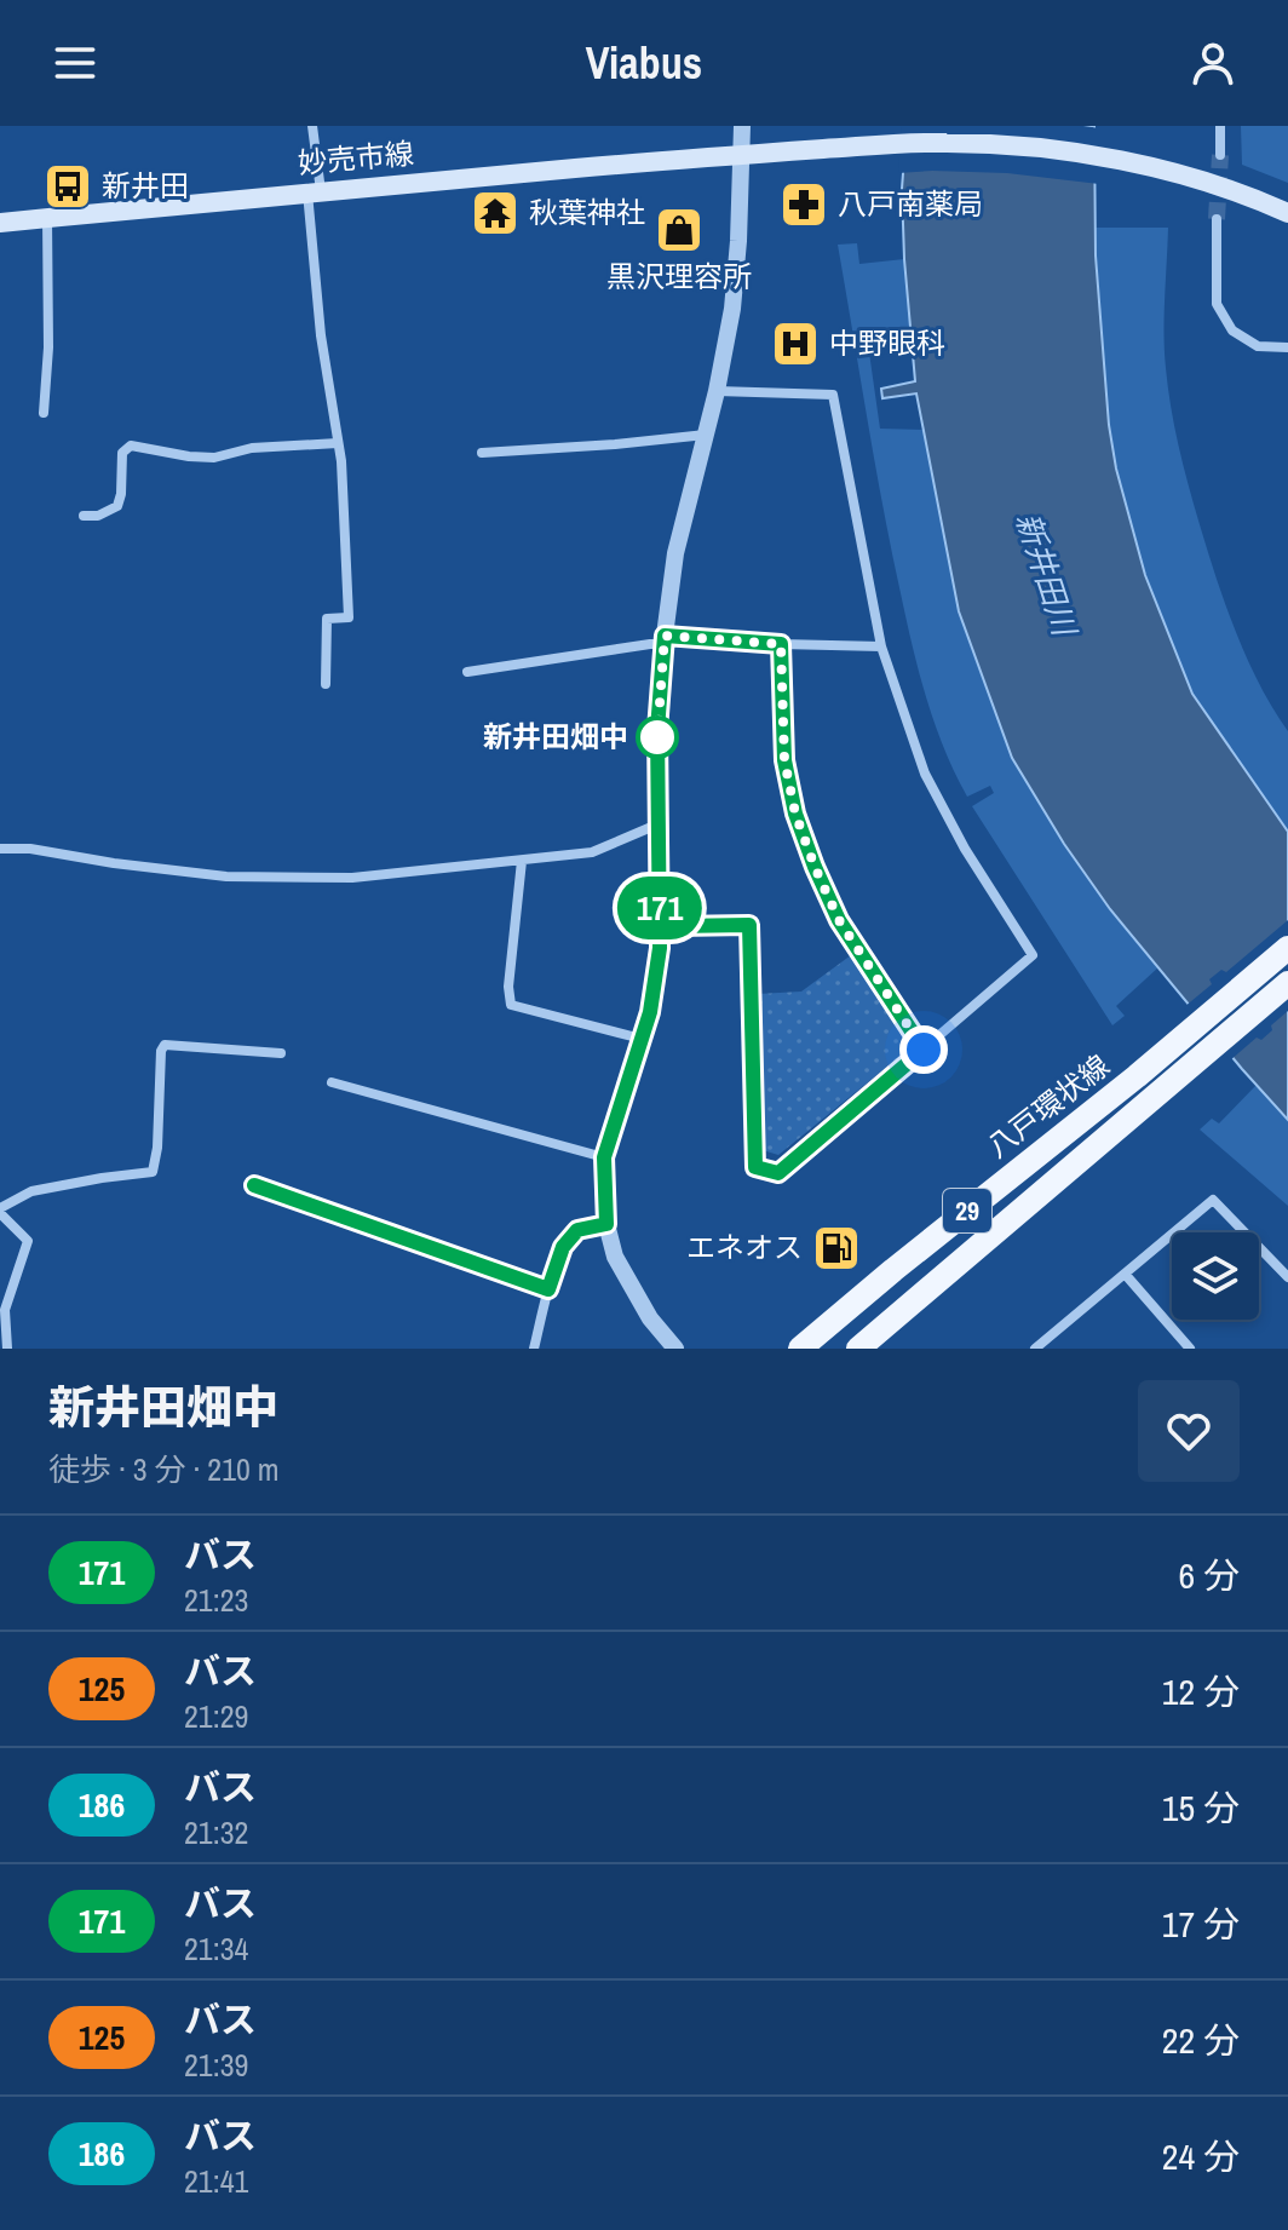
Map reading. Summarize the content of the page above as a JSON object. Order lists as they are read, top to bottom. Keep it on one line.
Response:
{"streets":{"main road":["妙売市線","八戸環状線","29"]},"water":["新井田川"],"places":{"bus stop":["新井田"],"pharmacy":["八戸南薬局"],"temple":["秋葉神社"],"shop":["黒沢理容所"],"hospital":["中野眼科"],"other":["新井田畑中"],"fuel station":["エネオス"]},"lines":["bus line 171"],"page":{"header":"Viabus","on_map":"171","heading":["新井田畑中","徒歩 · 3 分 · 210 m"],"list":[{"mark":"171","name":"バス","note":"21:23","value":"6 分"},{"mark":"125","name":"バス","note":"21:29","value":"12 分"},{"mark":"186","name":"バス","note":"21:32","value":"15 分"},{"mark":"171","name":"バス","note":"21:34","value":"17 分"},{"mark":"125","name":"バス","note":"21:39","value":"22 分"},{"mark":"186","name":"バス","note":"21:41","value":"24 分"}]}}
